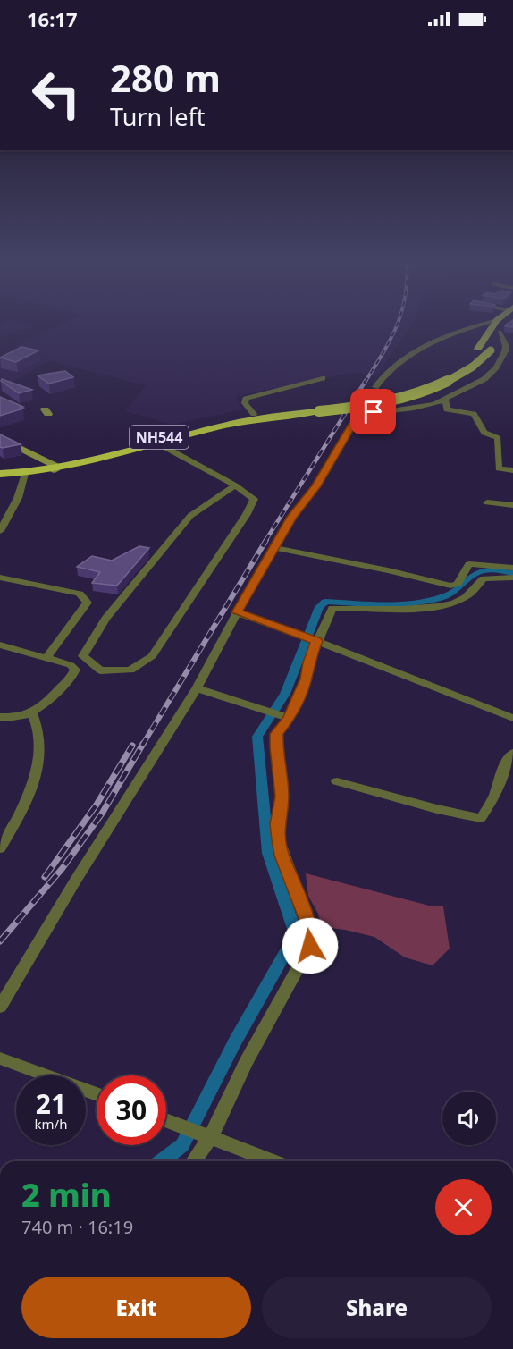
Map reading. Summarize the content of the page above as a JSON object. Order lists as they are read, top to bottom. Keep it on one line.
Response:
{"streets":{"highway":["NH544"]},"page":{"status":"16:17","turn":["280 m","Turn left"],"speed":"21 km/h","limit":"30","heading":["2 min","740 m · 16:19"],"buttons":["Exit","Share"]}}
